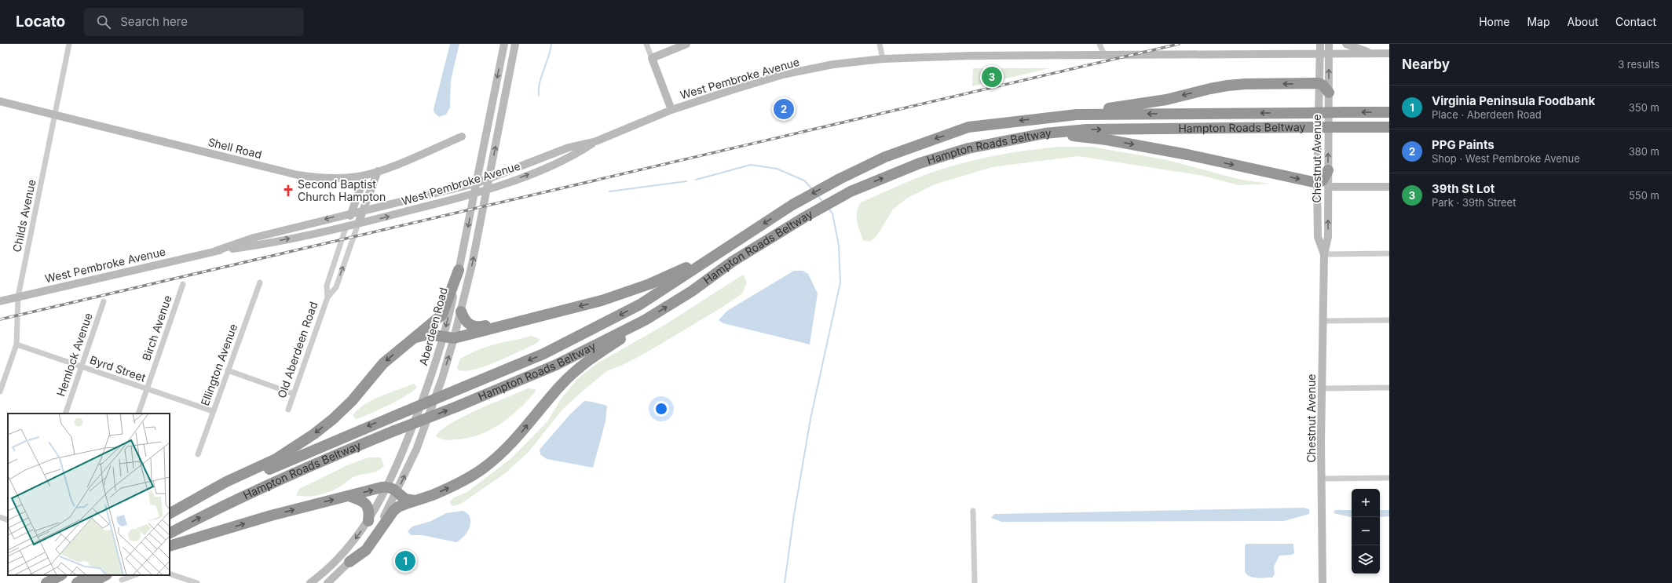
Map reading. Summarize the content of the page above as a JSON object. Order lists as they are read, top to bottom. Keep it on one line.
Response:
{"streets":{"highway":["Hampton Roads Beltway"],"main road":["West Pembroke Avenue","Shell Road","Chestnut Avenue","Aberdeen Road","Old Aberdeen Road"],"street":["Childs Avenue","Birch Avenue","Hemlock Avenue","Ellington Avenue","Byrd Street"]},"crossings":[["West Pembroke Avenue","Chestnut Avenue"],["West Pembroke Avenue","Childs Avenue"],["West Pembroke Avenue","Aberdeen Road"],["West Pembroke Avenue","Old Aberdeen Road"],["Shell Road","Childs Avenue"],["Shell Road","Old Aberdeen Road"],["Childs Avenue","Byrd Street"],["Birch Avenue","Byrd Street"],["Hemlock Avenue","Byrd Street"],["Ellington Avenue","Byrd Street"]],"places":{"church":["Second Baptist Church Hampton"]},"page":{"header":"Locato","search":"Search here","nav":["Home","Map","About","Contact"],"heading":["Nearby","3 results"],"pins":["3","2","1"],"list":[{"mark":"1","name":"Virginia Peninsula Foodbank","note":"Place · Aberdeen Road","value":"350 m"},{"mark":"2","name":"PPG Paints","note":"Shop · West Pembroke Avenue","value":"380 m"},{"mark":"3","name":"39th St Lot","note":"Park · 39th Street","value":"550 m"}],"map_buttons":["+","−"]}}
